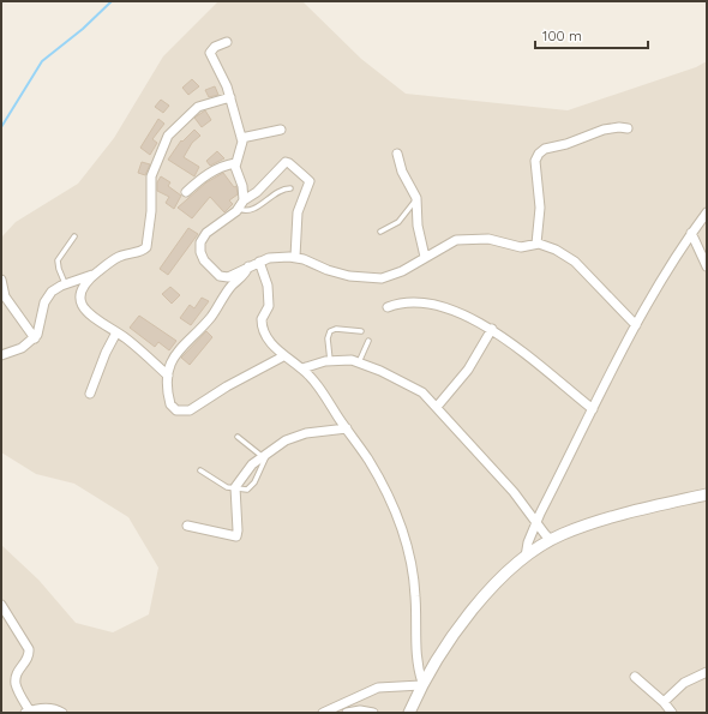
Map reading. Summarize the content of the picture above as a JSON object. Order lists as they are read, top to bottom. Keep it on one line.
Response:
{"scale_bar":"100 m"}
